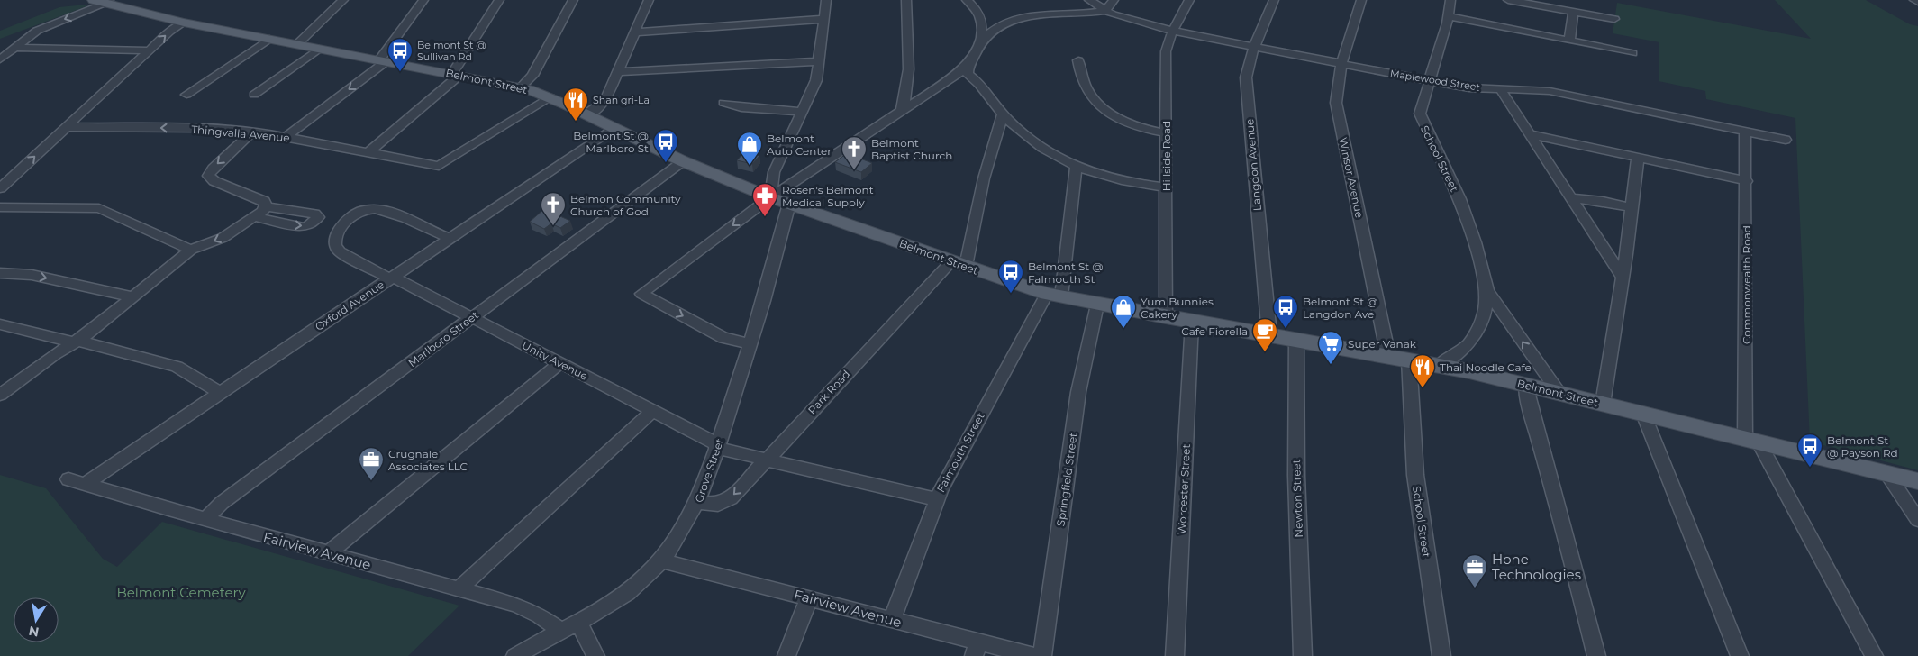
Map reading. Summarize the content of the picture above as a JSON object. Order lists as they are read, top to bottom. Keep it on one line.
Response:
{"streets":{"main road":["Belmont Street"],"street":["Maplewood Street","Thingvalla Avenue","Hillside Road","School Street","Langdon Avenue","Winsor Avenue","Commonwealth Road","Oxford Avenue","Marlboro Street","Unity Avenue","Park Road","Falmouth Street","Grove Street","Springfield Street","Worcester Street","Newton Street","Fairview Avenue"]},"crossings":[["Maplewood Street","Hillside Road"],["Maplewood Street","School Street"],["Maplewood Street","Langdon Avenue"],["Maplewood Street","Winsor Avenue"],["Maplewood Street","Commonwealth Road"],["Belmont Street","Thingvalla Avenue"],["Belmont Street","Hillside Road"],["Belmont Street","School Street"],["Belmont Street","Langdon Avenue"],["Belmont Street","Winsor Avenue"],["Belmont Street","Commonwealth Road"],["Belmont Street","Oxford Avenue"],["Belmont Street","Marlboro Street"],["Belmont Street","Park Road"],["Belmont Street","Falmouth Street"],["Belmont Street","Grove Street"],["Belmont Street","Springfield Street"],["Belmont Street","Worcester Street"],["Belmont Street","Newton Street"],["Oxford Avenue","Unity Avenue"],["Oxford Avenue","Fairview Avenue"],["Marlboro Street","Unity Avenue"],["Marlboro Street","Fairview Avenue"],["Unity Avenue","Park Road"],["Unity Avenue","Falmouth Street"],["Unity Avenue","Grove Street"],["Park Road","Grove Street"],["Falmouth Street","Fairview Avenue"],["Grove Street","Fairview Avenue"]],"parks":["Belmont Cemetery"],"places":{"bus stop":["Belmont St @ Sullivan Rd","Belmont St @ Marlboro St","Belmont St @ Falmouth St","Belmont St @ Langdon Ave","Belmont St @ Payson Rd"],"restaurant":["Shan gri-La","Thai Noodle Cafe"],"shop":["Belmont Auto Center","Yum Bunnies Cakery"],"church":["Belmont Baptist Church","Belmon Community Church of God"],"pharmacy":["Rosen's Belmont Medical Supply"],"cafe":["Cafe Fiorella"],"supermarket":["Super Vanak"],"office":["Crugnale Associates LLC","Hone Technologies"]},"north":"bottom"}
